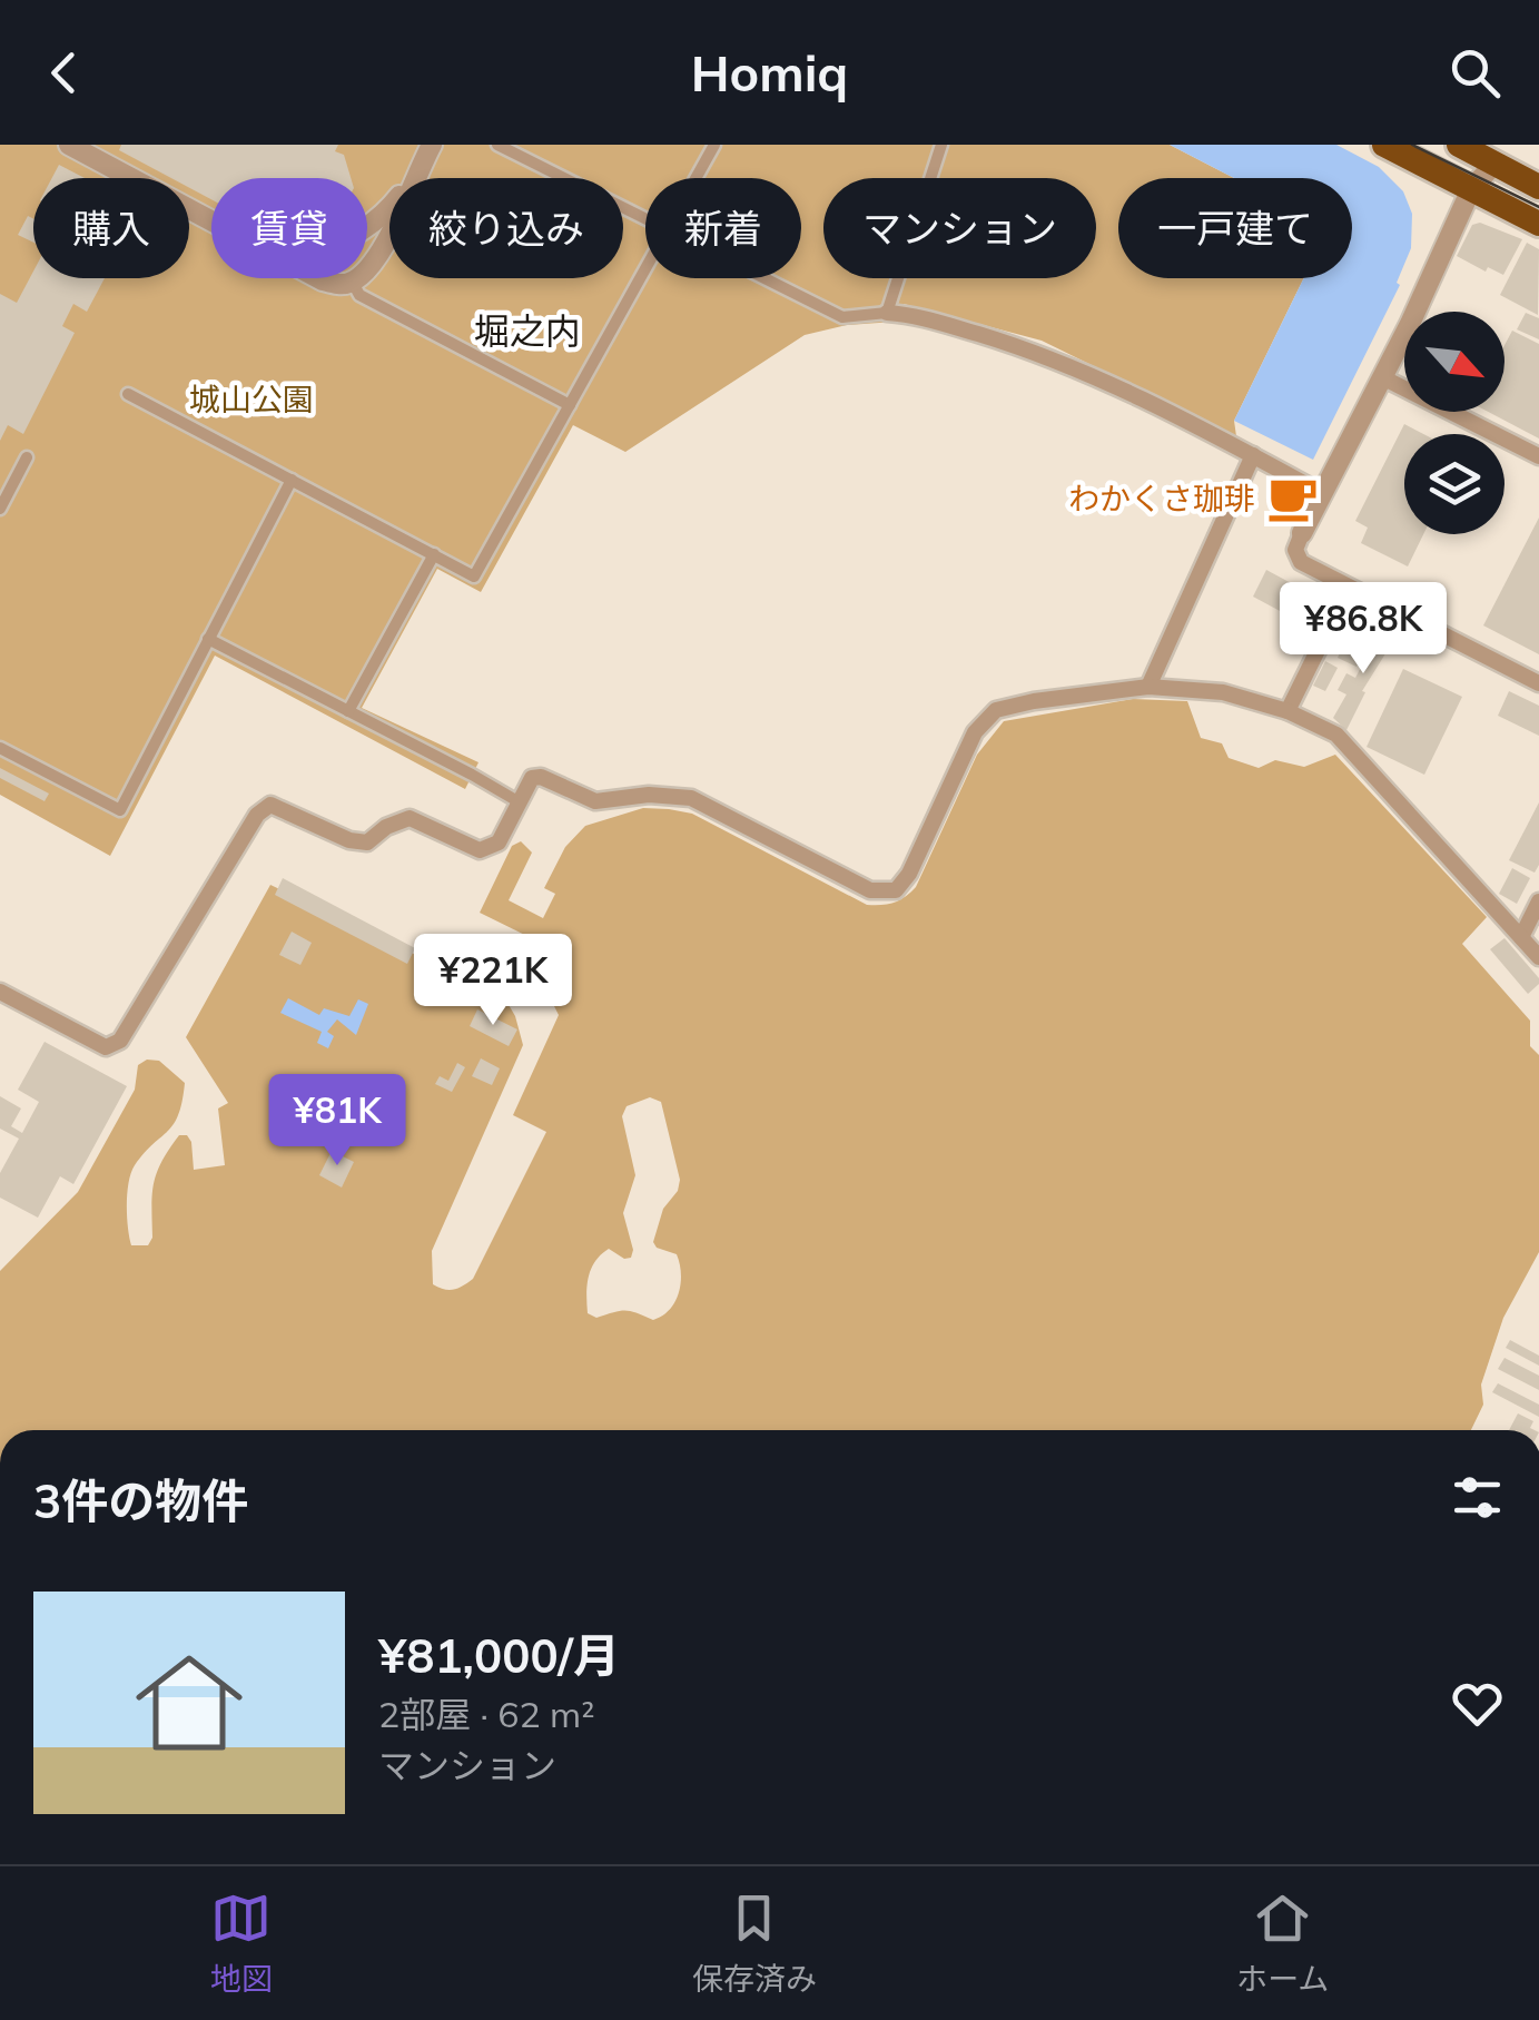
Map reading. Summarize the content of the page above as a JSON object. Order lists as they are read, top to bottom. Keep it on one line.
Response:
{"districts":["堀之内"],"parks":["城山公園"],"places":{"cafe":["わかくさ珈琲"]},"north":"bottom right","page":{"header":"Homiq","chip":["購入","賃貸","絞り込み","新着","マンション","一戸建て"],"price":["¥86.8K","¥221K","¥81K"],"heading":"3件の物件","list":[{"name":"¥81,000/月","note":"2部屋 · 62 m² · マンション"}],"tabs":["地図","保存済み","ホーム"]}}
